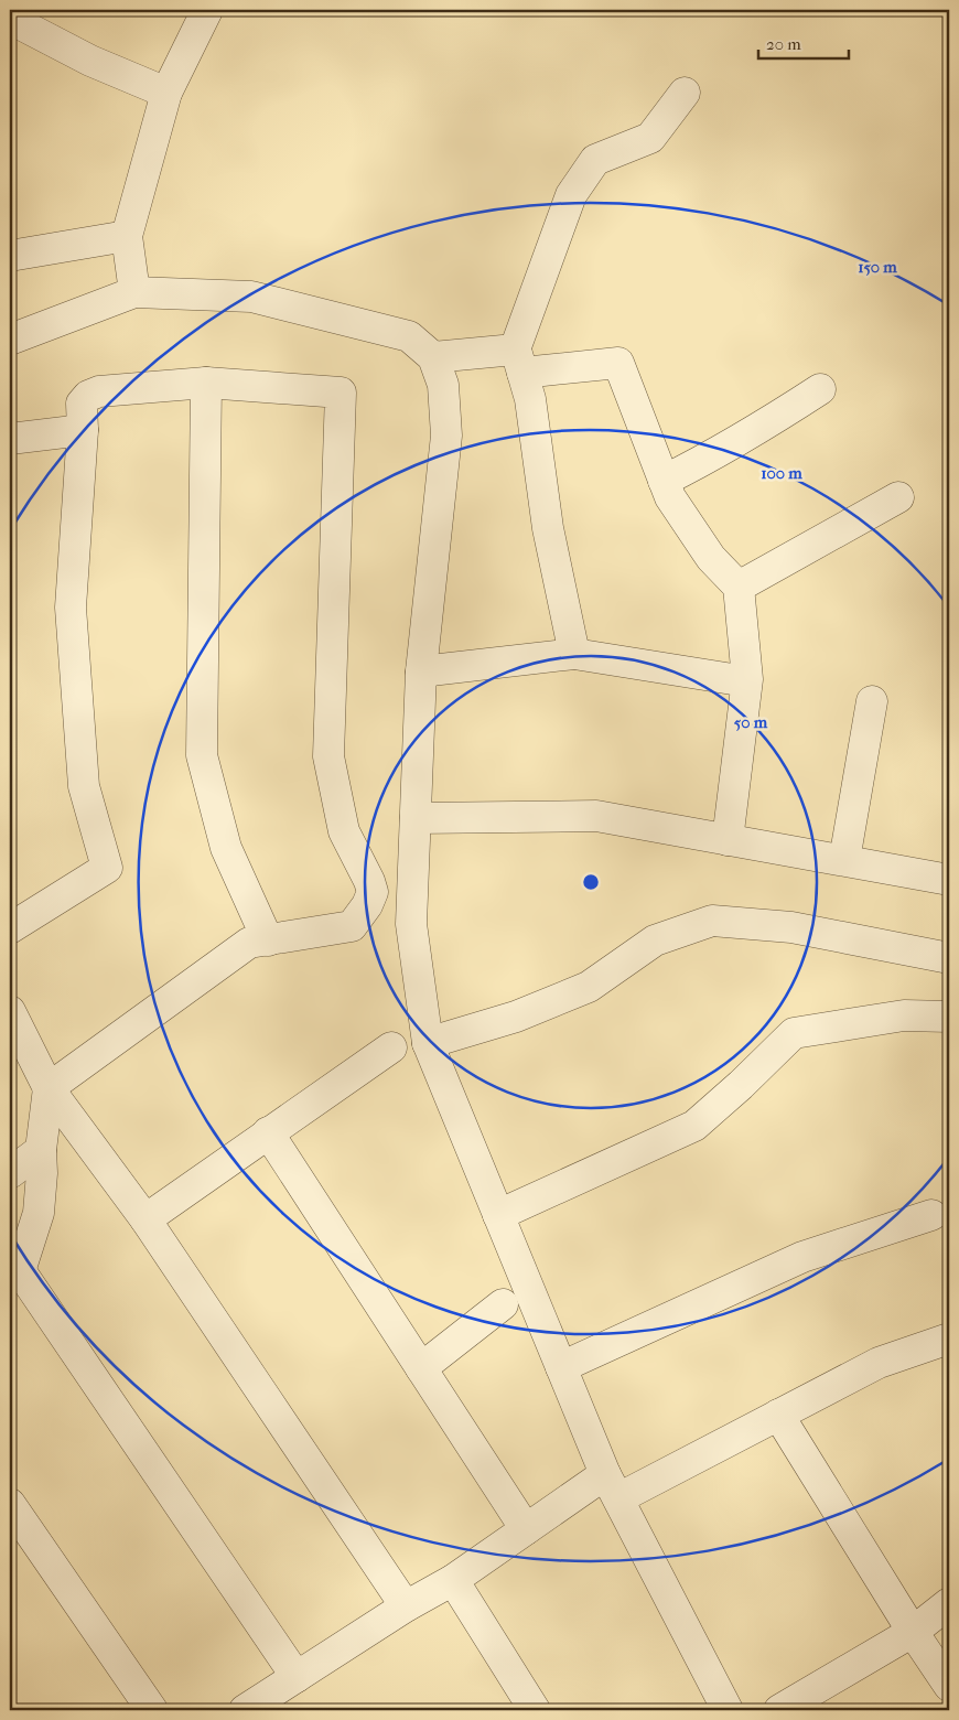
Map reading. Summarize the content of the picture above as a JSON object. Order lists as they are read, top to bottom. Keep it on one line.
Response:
{"scale_bar":"20 m","rings":["150 m","100 m","50 m"]}
